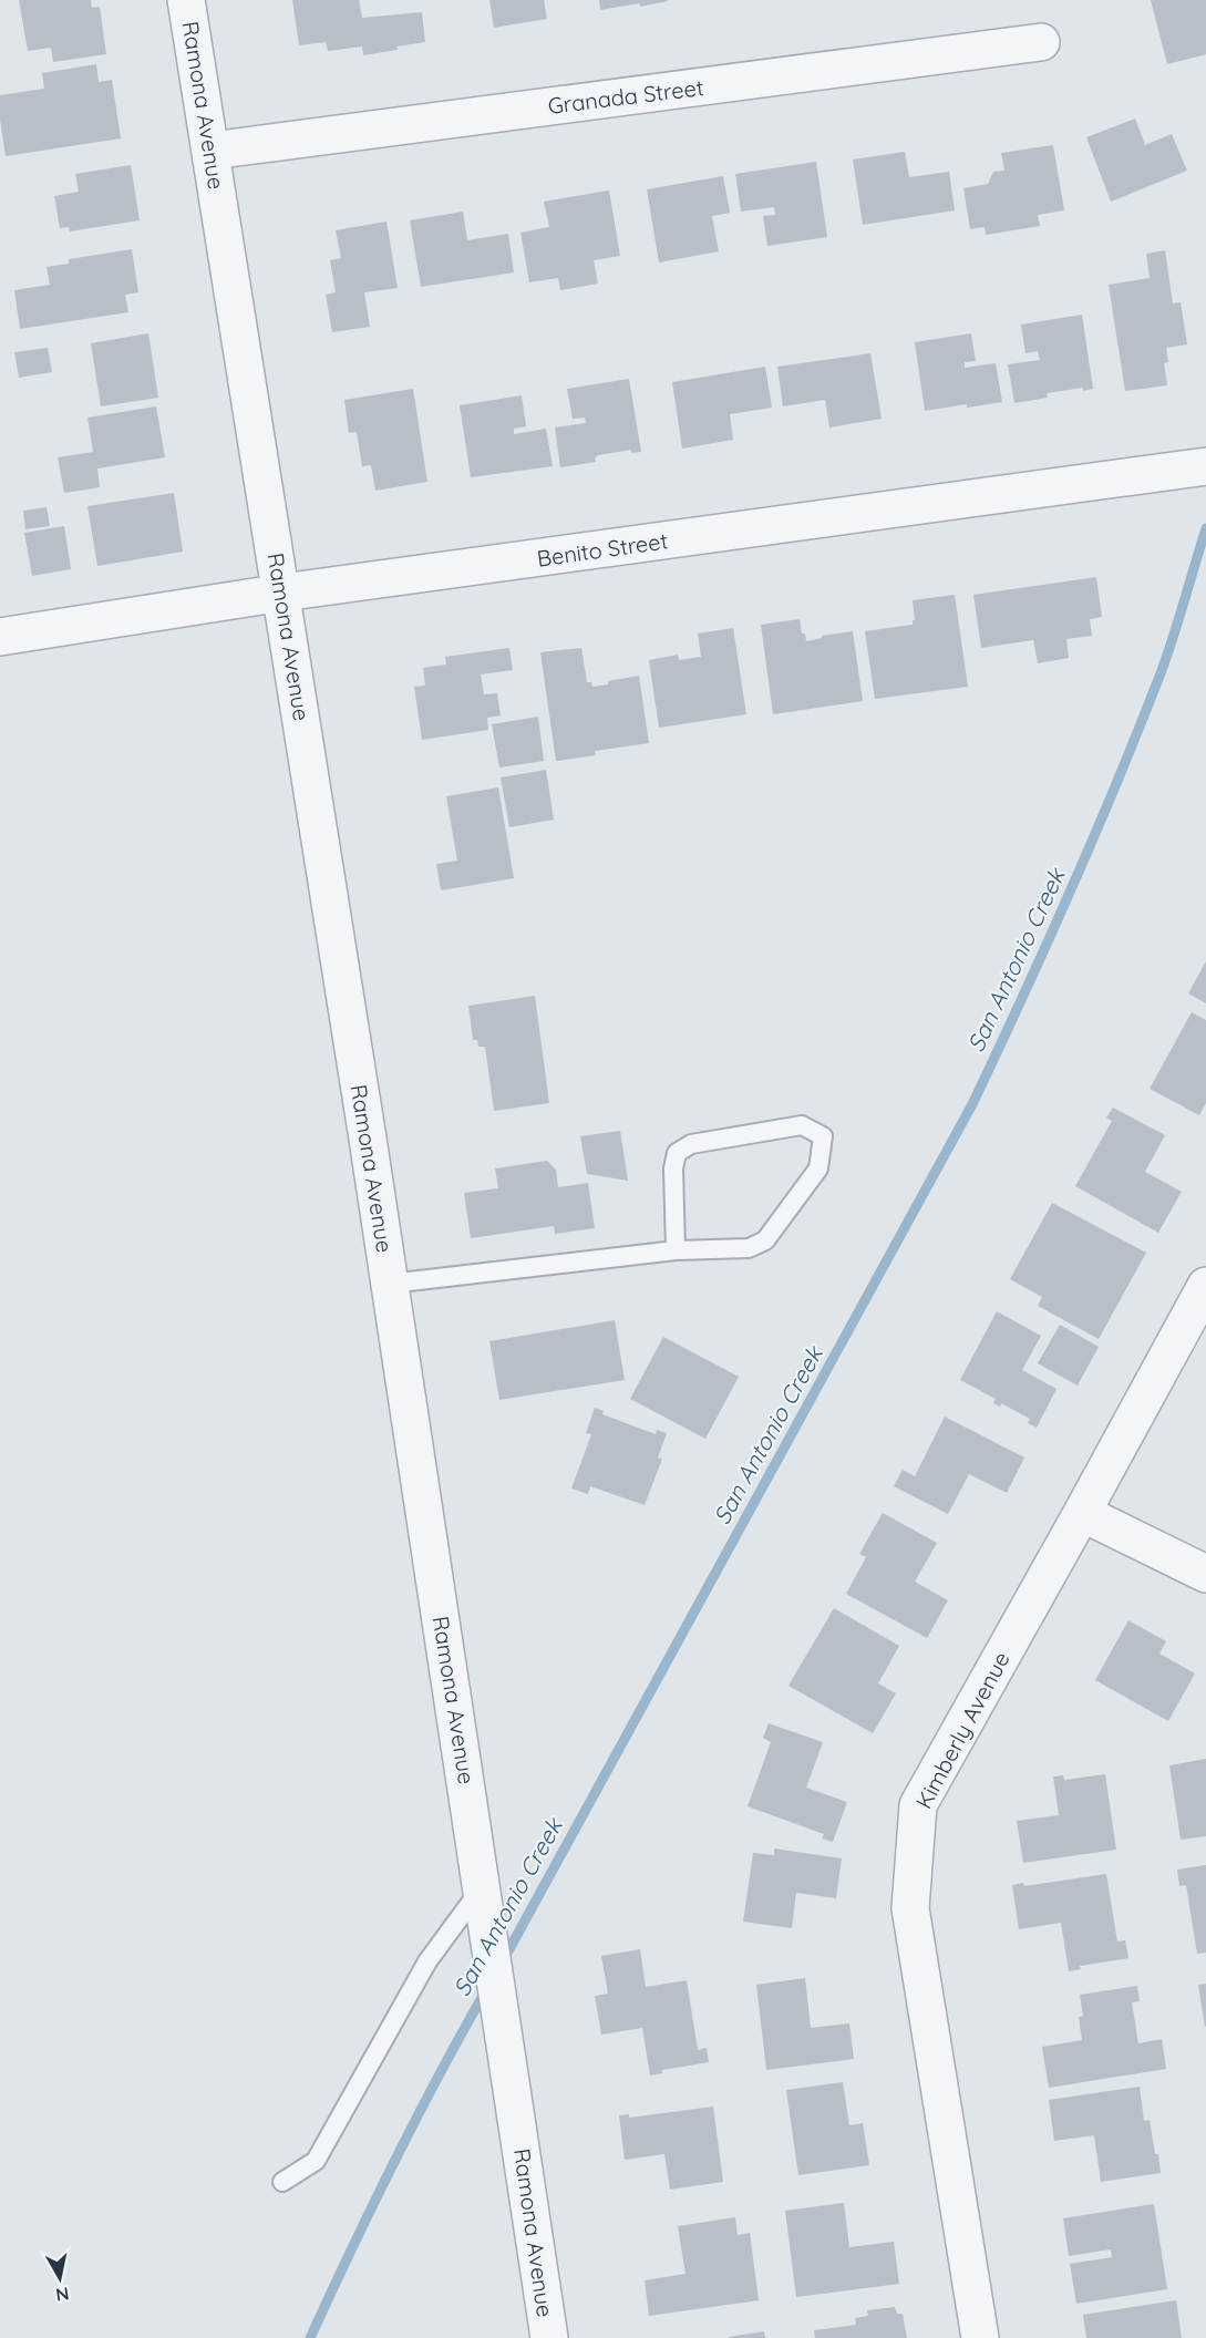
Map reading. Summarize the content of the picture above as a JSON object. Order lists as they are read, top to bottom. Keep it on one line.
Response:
{"streets":{"street":["Granada Street","Ramona Avenue","Benito Street","Kimberly Avenue"]},"crossings":[["Granada Street","Ramona Avenue"],["Ramona Avenue","Benito Street"]],"water":["San Antonio Creek"],"north":"bottom"}
